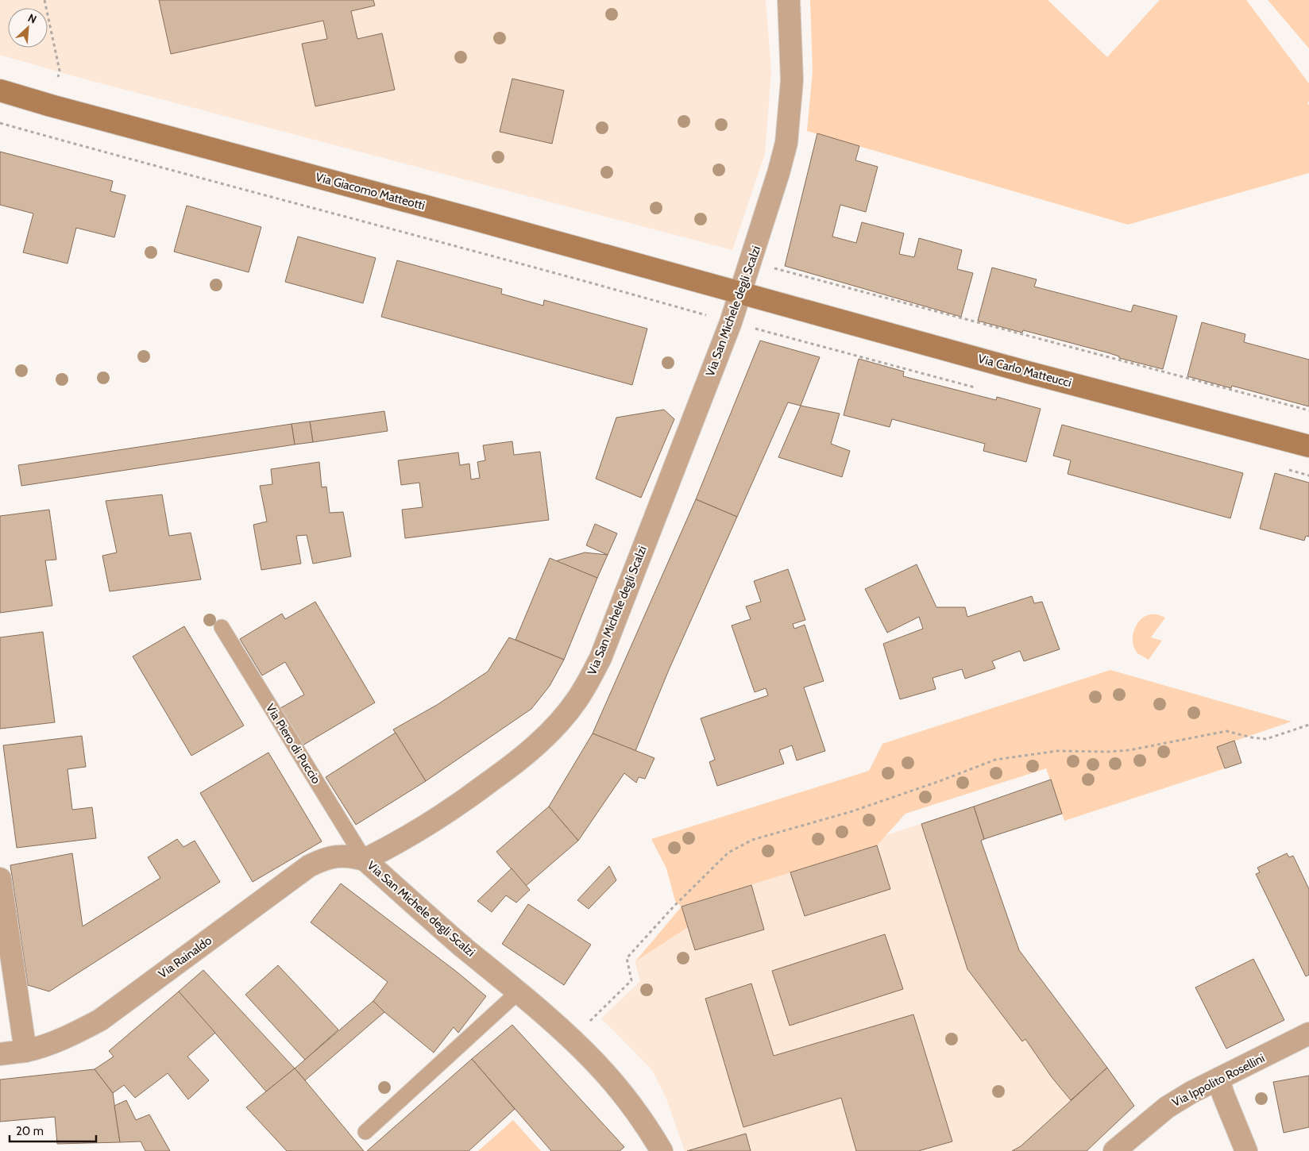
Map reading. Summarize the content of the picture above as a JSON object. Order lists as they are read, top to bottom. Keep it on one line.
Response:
{"streets":{"main road":["Via Giacomo Matteotti","Via Carlo Matteucci"],"street":["Via San Michele degli Scalzi","Via Rainaldo","Via Ippolito Rosellini"],"lane":["Via Piero di Puccio"]},"crossings":[["Via Giacomo Matteotti","Via San Michele degli Scalzi"],["Via Giacomo Matteotti","Via Carlo Matteucci"],["Via San Michele degli Scalzi","Via Carlo Matteucci"],["Via San Michele degli Scalzi","Via Piero di Puccio"],["Via San Michele degli Scalzi","Via Rainaldo"],["Via Piero di Puccio","Via Rainaldo"]],"scale_bar":"20 m","north":"top right"}
